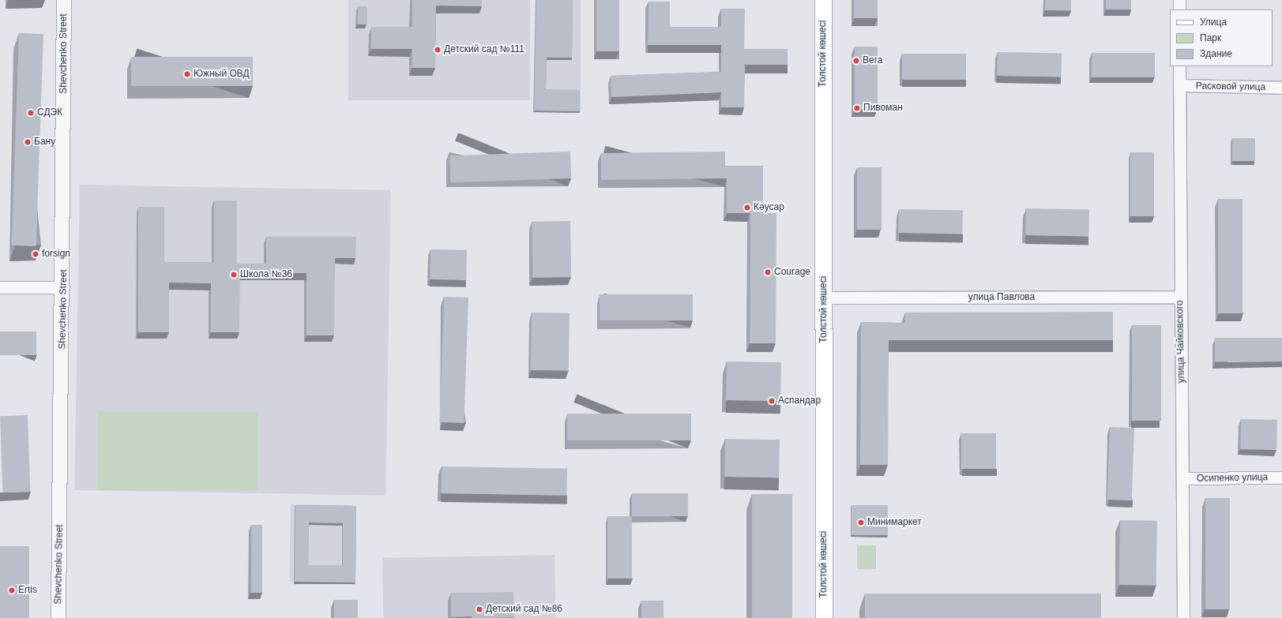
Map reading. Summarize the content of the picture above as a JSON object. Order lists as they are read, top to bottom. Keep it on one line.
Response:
{"streets":{"main road":["Толстой көшесі"],"street":["Shevchenko Street","Расковой улица","улица Павлова","улица Чайковского","Осипенко улица"]},"crossings":[["Толстой көшесі","улица Павлова"],["Расковой улица","улица Чайковского"],["улица Павлова","улица Чайковского"],["улица Чайковского","Осипенко улица"]],"places":["Детский сад №111","Вега","Южный ОВД","Пивоман","СДЭК","Бану","Кәусар","forsign","Courage","Школа №36","Аспандар","Минимаркет","Ertis","Детский сад №86"],"legend":["Улица","Парк","Здание"]}
